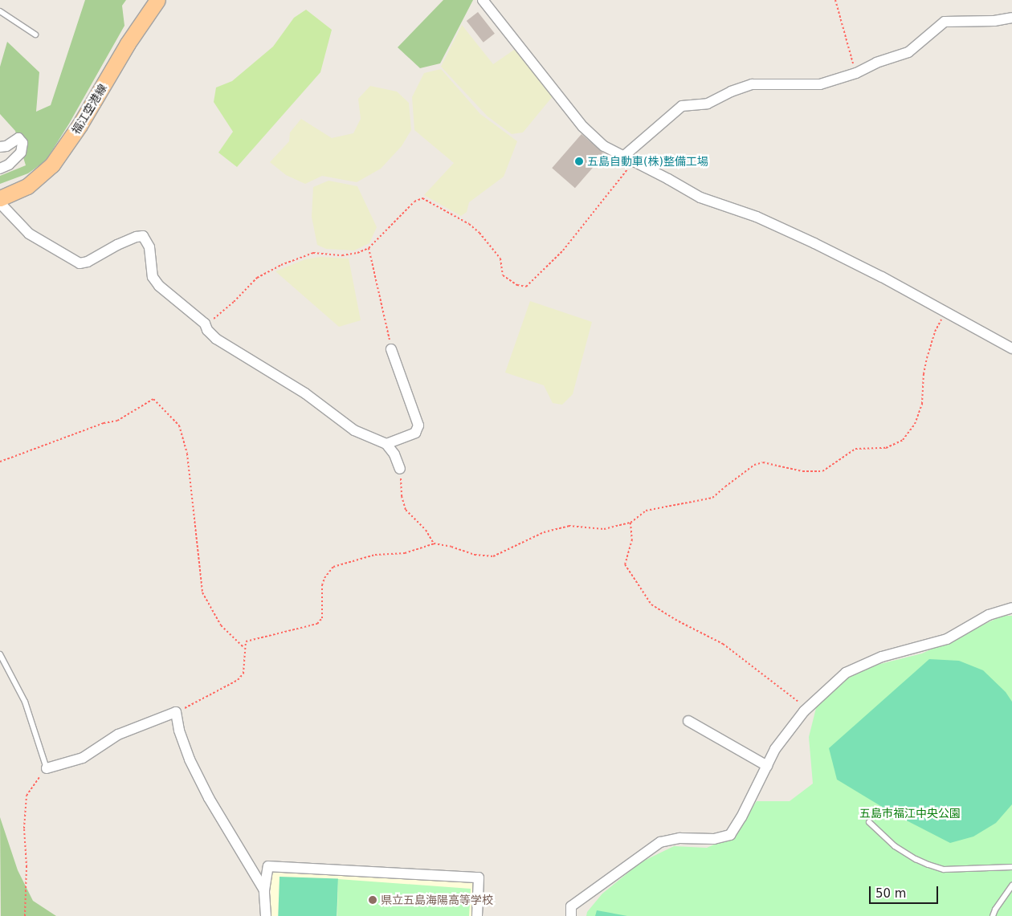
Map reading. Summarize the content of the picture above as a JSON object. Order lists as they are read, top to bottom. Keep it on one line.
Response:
{"streets":{"main road":["福江空港線"]},"parks":["五島市福江中央公園"],"places":["五島自動車(株)整備工場","県立五島海陽高等学校"],"scale_bar":"50 m"}
